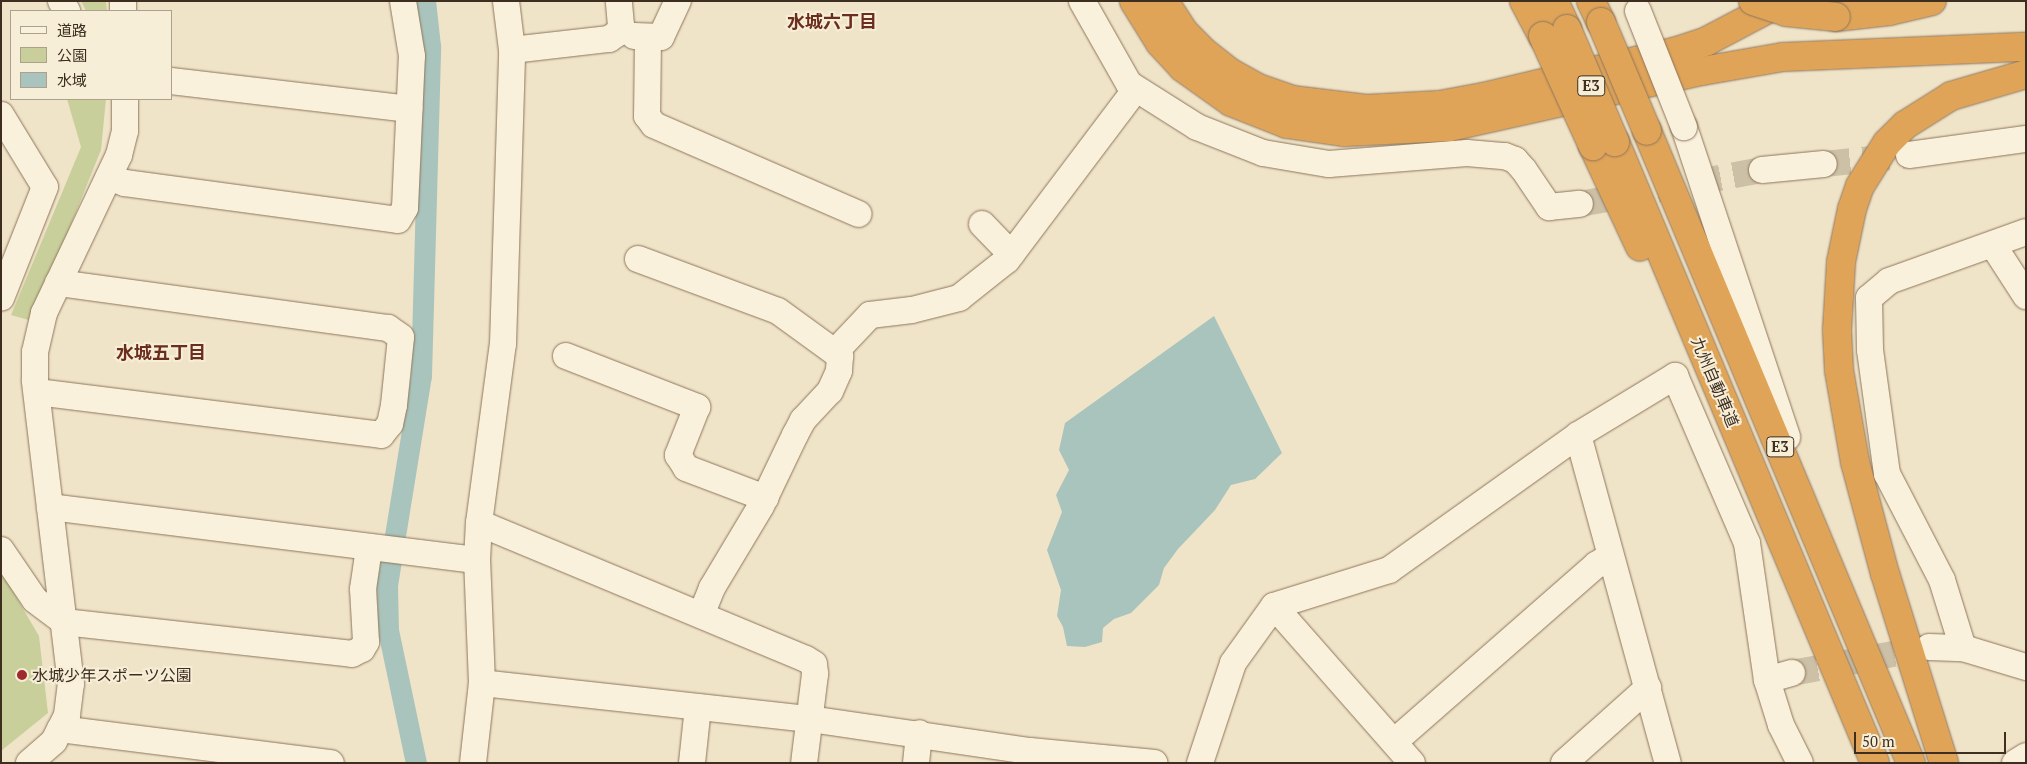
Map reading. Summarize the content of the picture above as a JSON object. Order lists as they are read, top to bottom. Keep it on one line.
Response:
{"streets":{"highway":["E3","九州自動車道"]},"districts":["水城六丁目","水城五丁目"],"places":["水城少年スポーツ公園"],"legend":["道路","公園","水域"],"scale_bar":"50 m"}
